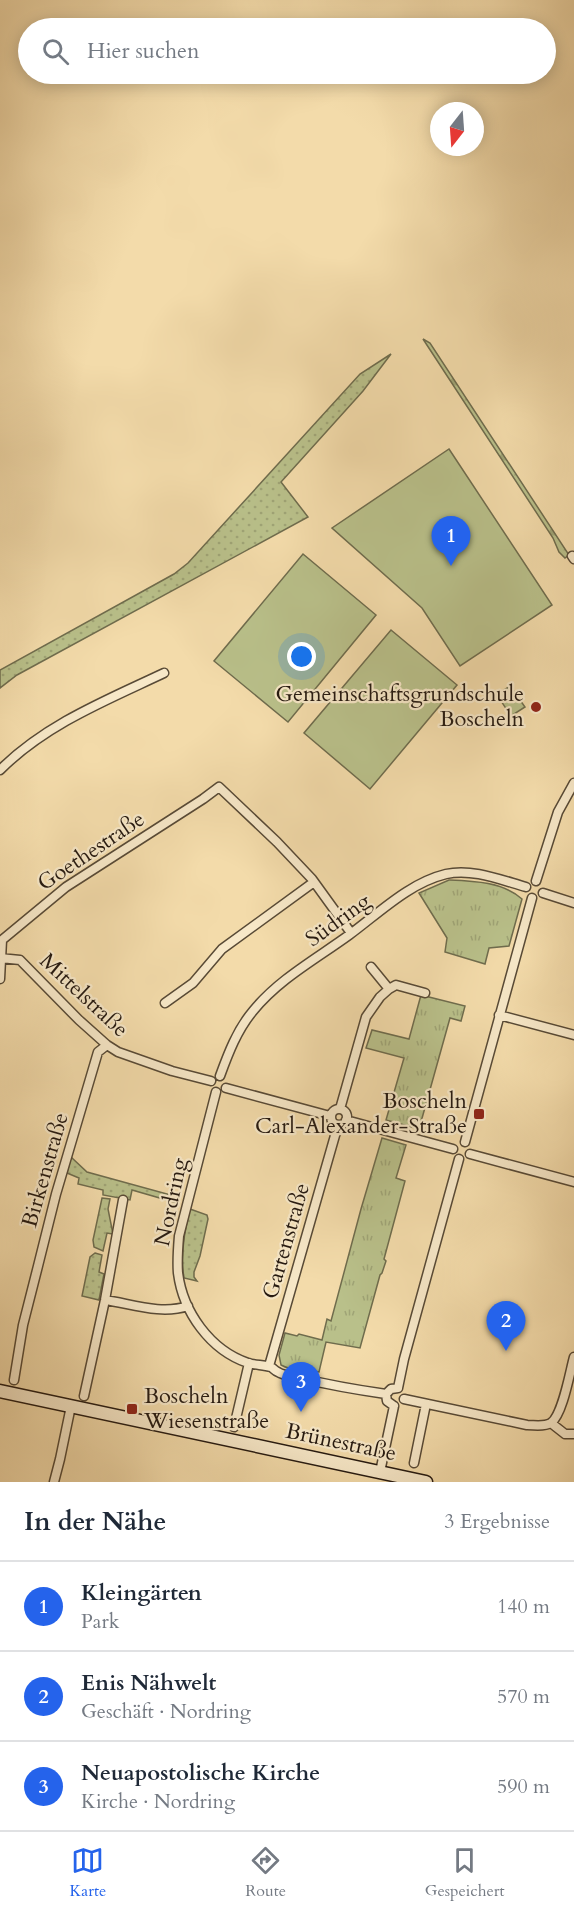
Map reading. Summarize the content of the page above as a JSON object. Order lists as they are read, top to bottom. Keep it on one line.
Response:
{"streets":{"street":["Goethestraße","Südring","Mittelstraße","Birkenstraße","Nordring","Gartenstraße","Brünestraße"]},"crossings":[["Goethestraße","Mittelstraße"],["Südring","Mittelstraße"],["Südring","Nordring"],["Mittelstraße","Birkenstraße"],["Mittelstraße","Nordring"],["Nordring","Gartenstraße"]],"places":{"other":["Gemeinschaftsgrundschule Boscheln"],"transit":["Boscheln Carl-Alexander-Straße","Boscheln Wiesenstraße"]},"north":"bottom","page":{"search":"Hier suchen","pins":["1","2","3"],"heading":["In der Nähe","3 Ergebnisse"],"list":[{"mark":"1","name":"Kleingärten","note":"Park","value":"140 m"},{"mark":"2","name":"Enis Nähwelt","note":"Geschäft · Nordring","value":"570 m"},{"mark":"3","name":"Neuapostolische Kirche","note":"Kirche · Nordring","value":"590 m"}],"nav":["Karte","Route","Gespeichert"]}}
